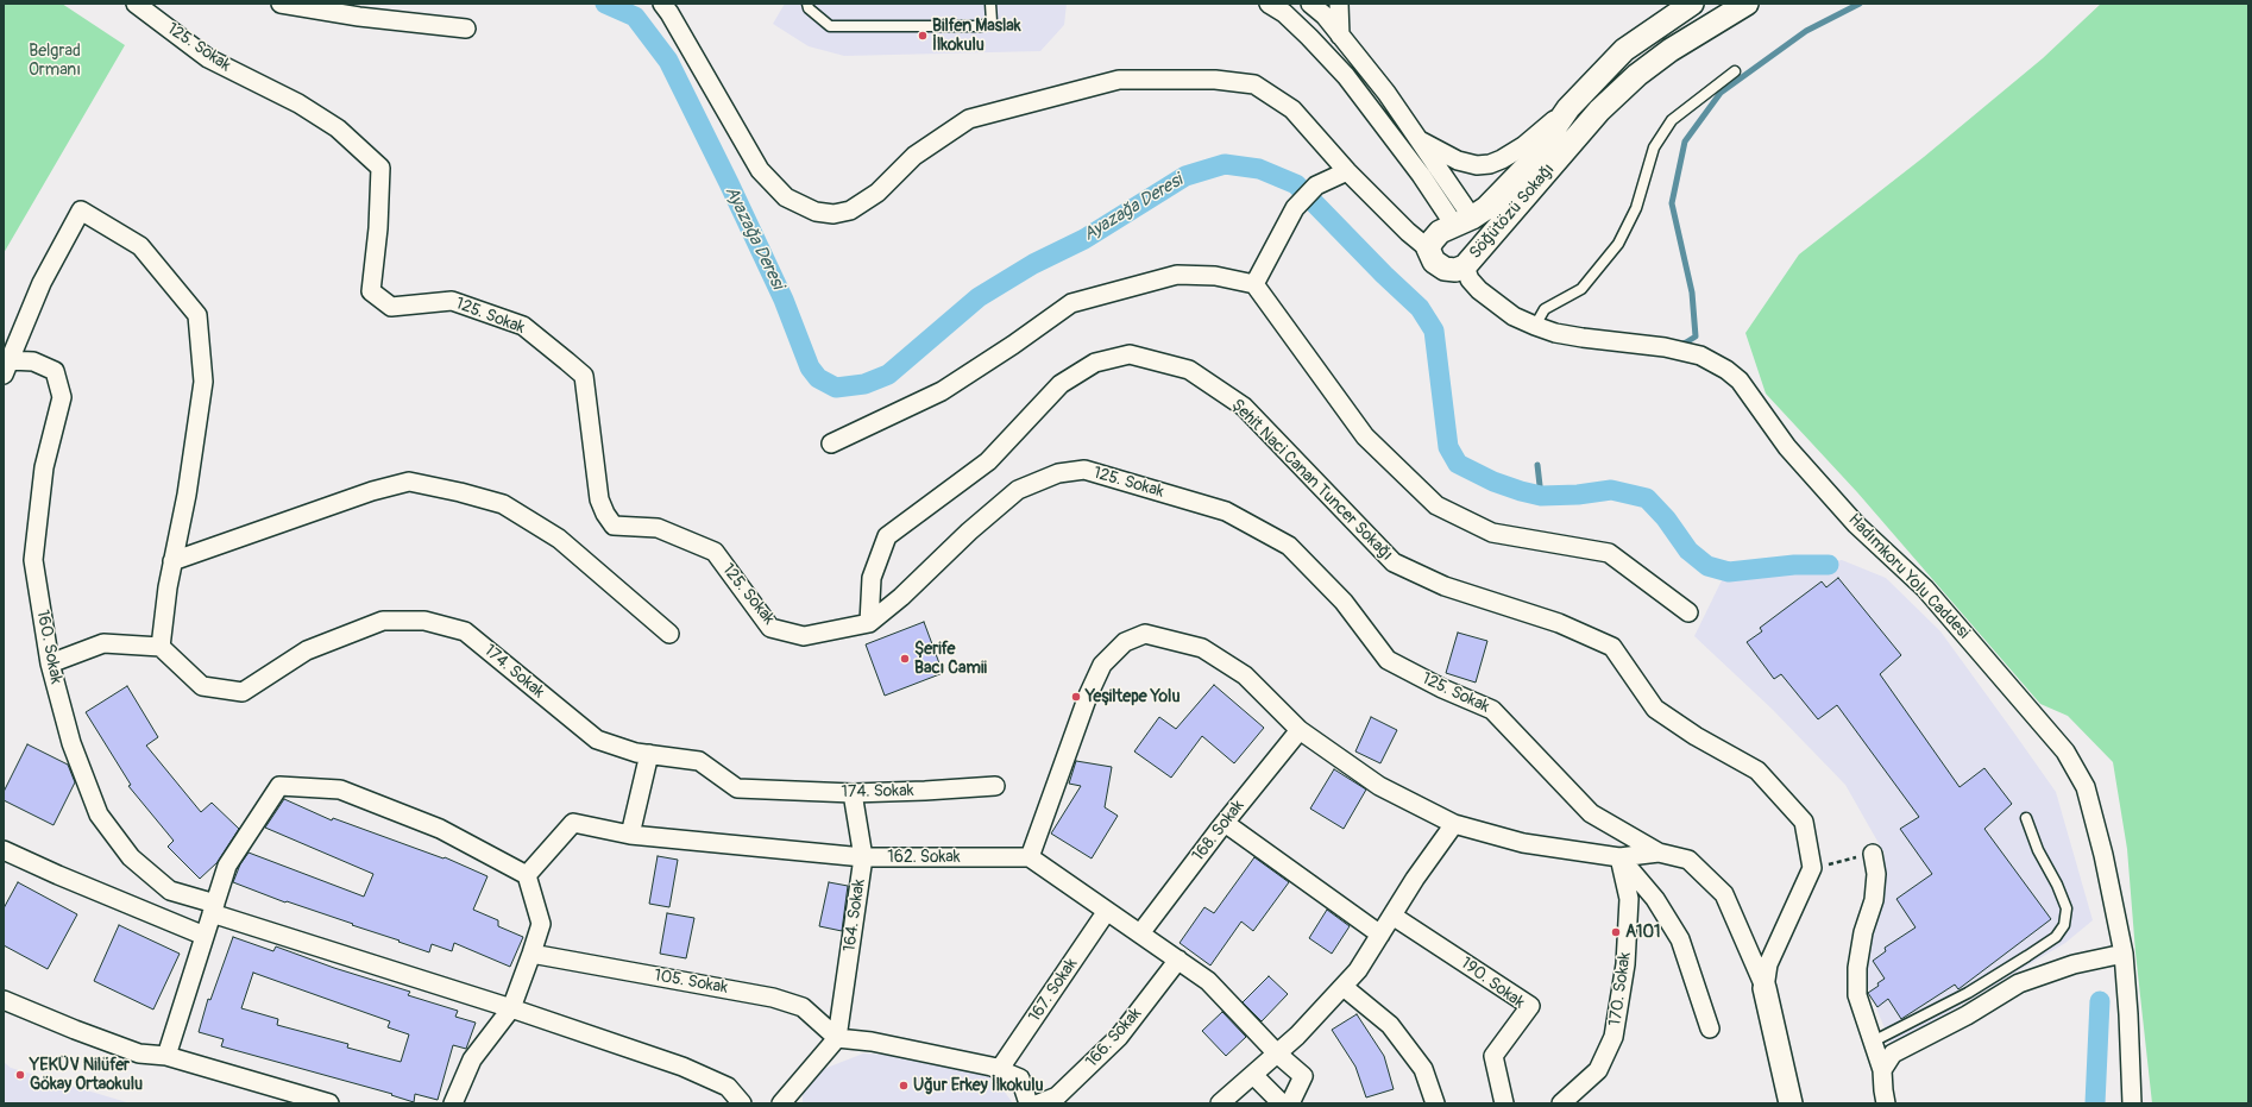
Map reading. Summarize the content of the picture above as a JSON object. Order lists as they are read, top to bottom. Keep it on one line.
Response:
{"streets":{"street":["125. Sokak","Söğütözü Sokağı","Şehit Naci Canan Tuncer Sokağı","Hadımkoru Yolu Caddesi","160. Sokak","174. Sokak","168. Sokak","162. Sokak","164. Sokak","105. Sokak","190. Sokak","170. Sokak","167. Sokak","166. Sokak"]},"crossings":[["125. Sokak","Şehit Naci Canan Tuncer Sokağı"],["Söğütözü Sokağı","Hadımkoru Yolu Caddesi"],["174. Sokak","164. Sokak"],["162. Sokak","164. Sokak"],["164. Sokak","105. Sokak"]],"water":["Ayazağa Deresi"],"parks":["Belgrad Ormanı"],"places":["Bilfen Maslak İlkokulu","Şerife Bacı Camii","Yeşiltepe Yolu","A101","YEKÜV Nilüfer Gökay Ortaokulu","Uğur Erkey İlkokulu"]}
